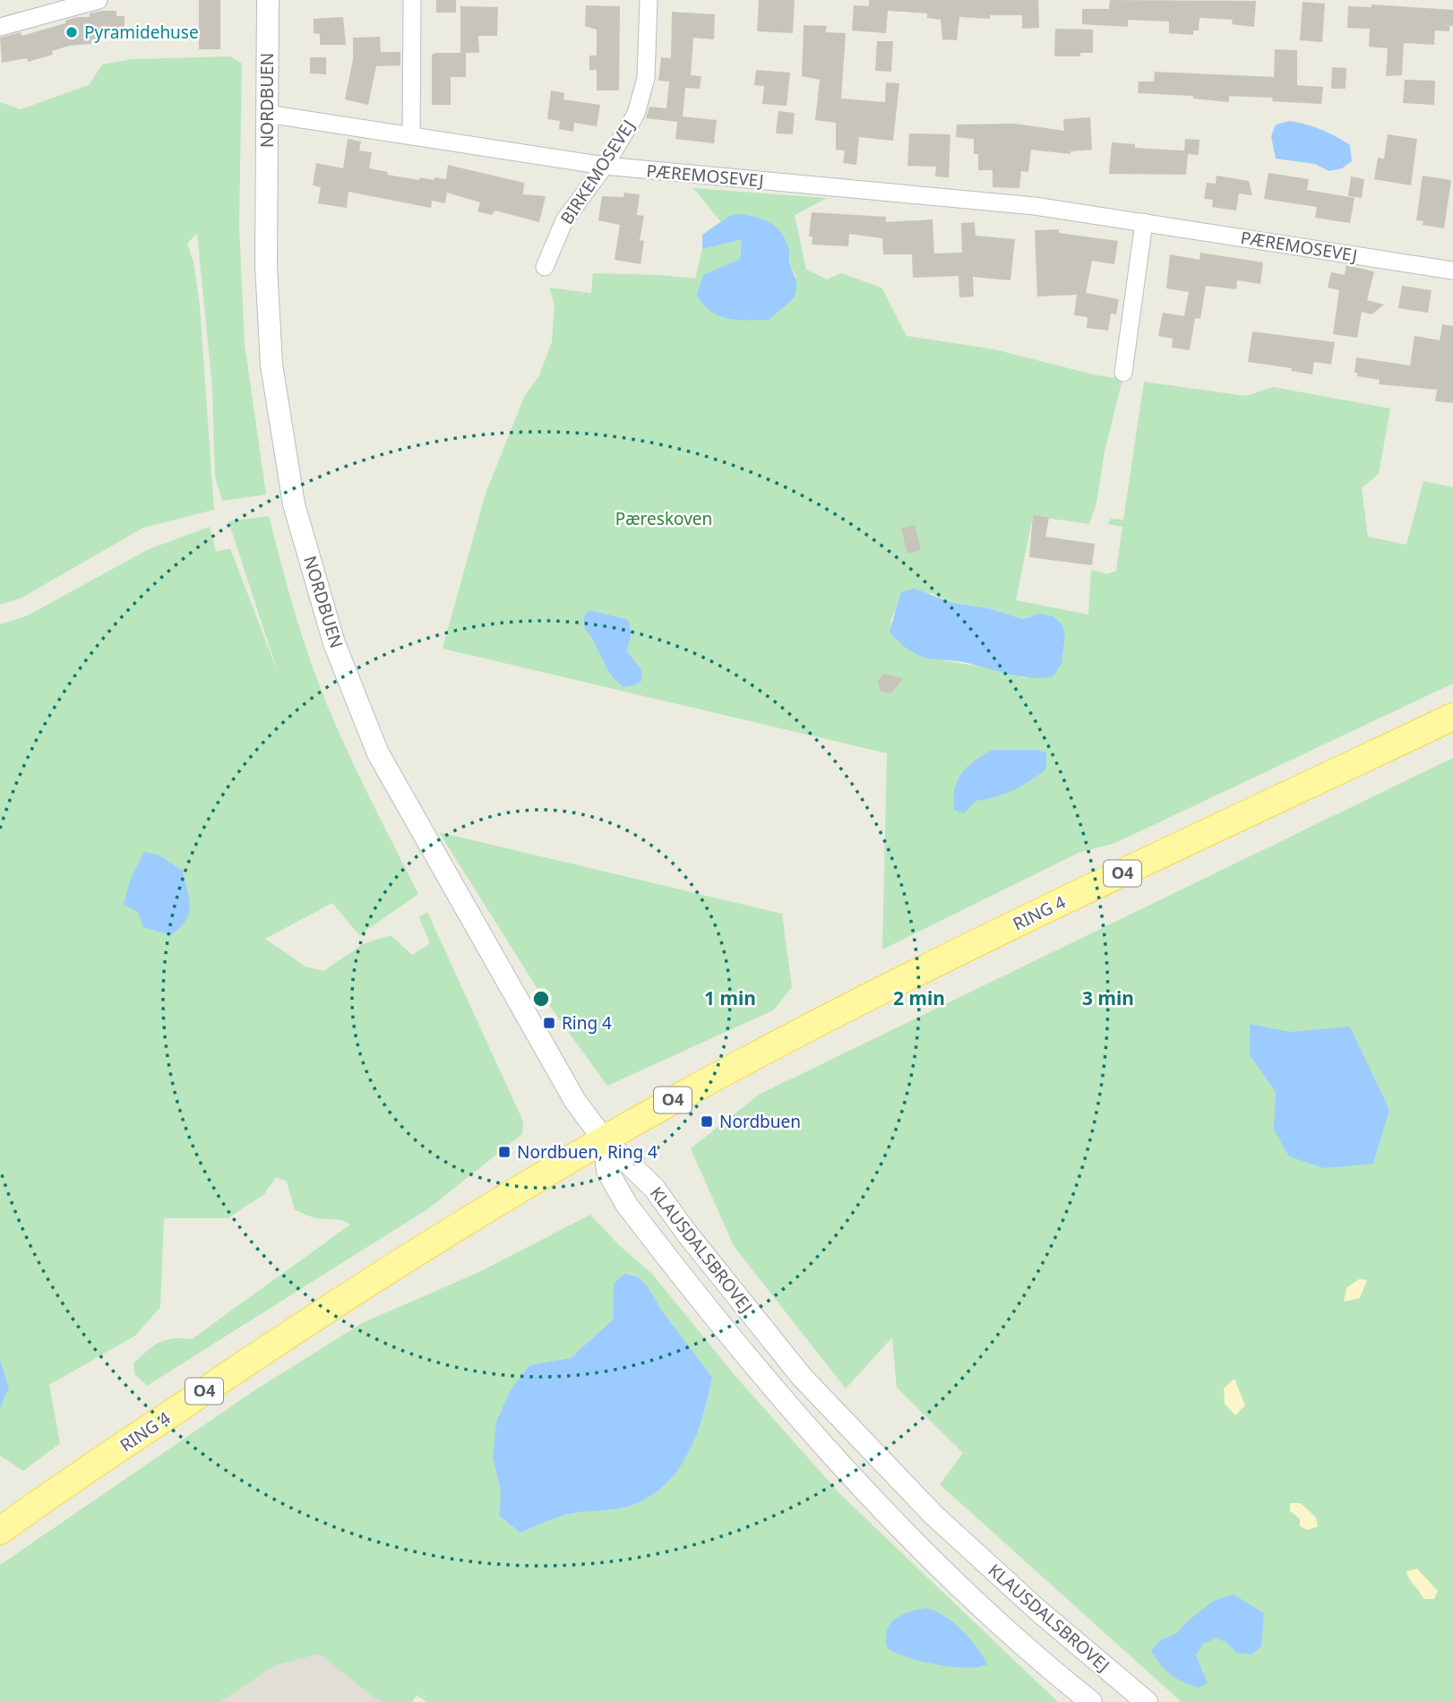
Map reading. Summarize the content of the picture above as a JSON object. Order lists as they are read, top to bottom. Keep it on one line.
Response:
{"streets":{"main road":["O4","RING 4"],"street":["NORDBUEN","BIRKEMOSEVEJ","PÆREMOSEVEJ","KLAUSDALSBROVEJ"]},"crossings":[["NORDBUEN","PÆREMOSEVEJ"],["NORDBUEN","RING 4"],["NORDBUEN","KLAUSDALSBROVEJ"],["BIRKEMOSEVEJ","PÆREMOSEVEJ"],["RING 4","KLAUSDALSBROVEJ"]],"parks":["Pæreskoven"],"places":{"other":["Pyramidehuse"],"transit":["Ring 4","Nordbuen","Nordbuen, Ring 4"]},"rings":["1 min","2 min","3 min"]}
